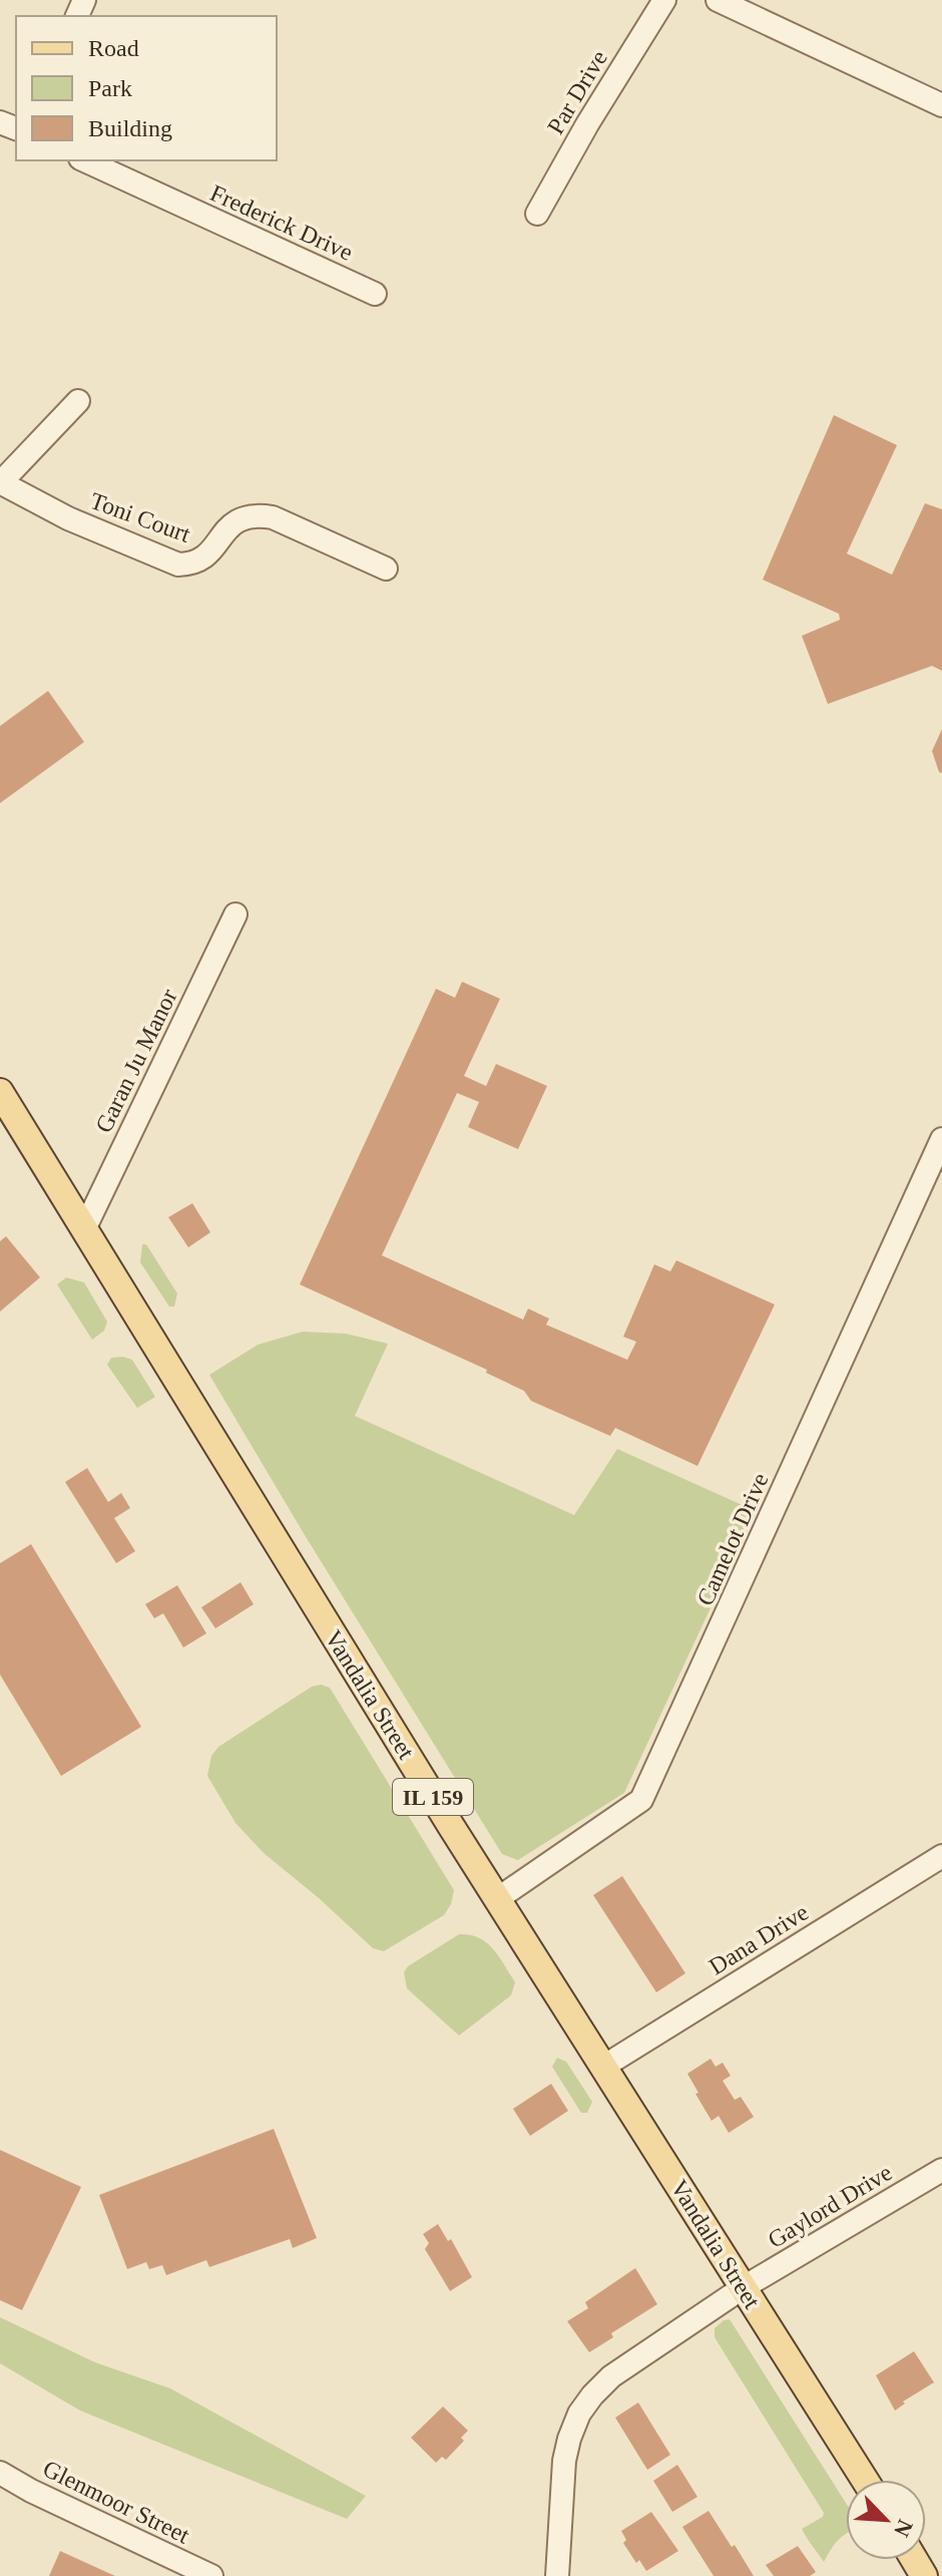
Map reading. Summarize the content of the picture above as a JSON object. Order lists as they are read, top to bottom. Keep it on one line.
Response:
{"streets":{"main road":["Vandalia Street","IL 159"],"street":["Par Drive","Frederick Drive","Toni Court","Garan Ju Manor","Camelot Drive","Dana Drive","Gaylord Drive","Glenmoor Street"]},"crossings":[["Garan Ju Manor","Vandalia Street"],["Camelot Drive","Vandalia Street"],["Vandalia Street","Dana Drive"],["Vandalia Street","Gaylord Drive"]],"legend":["Road","Park","Building"],"north":"bottom right"}
